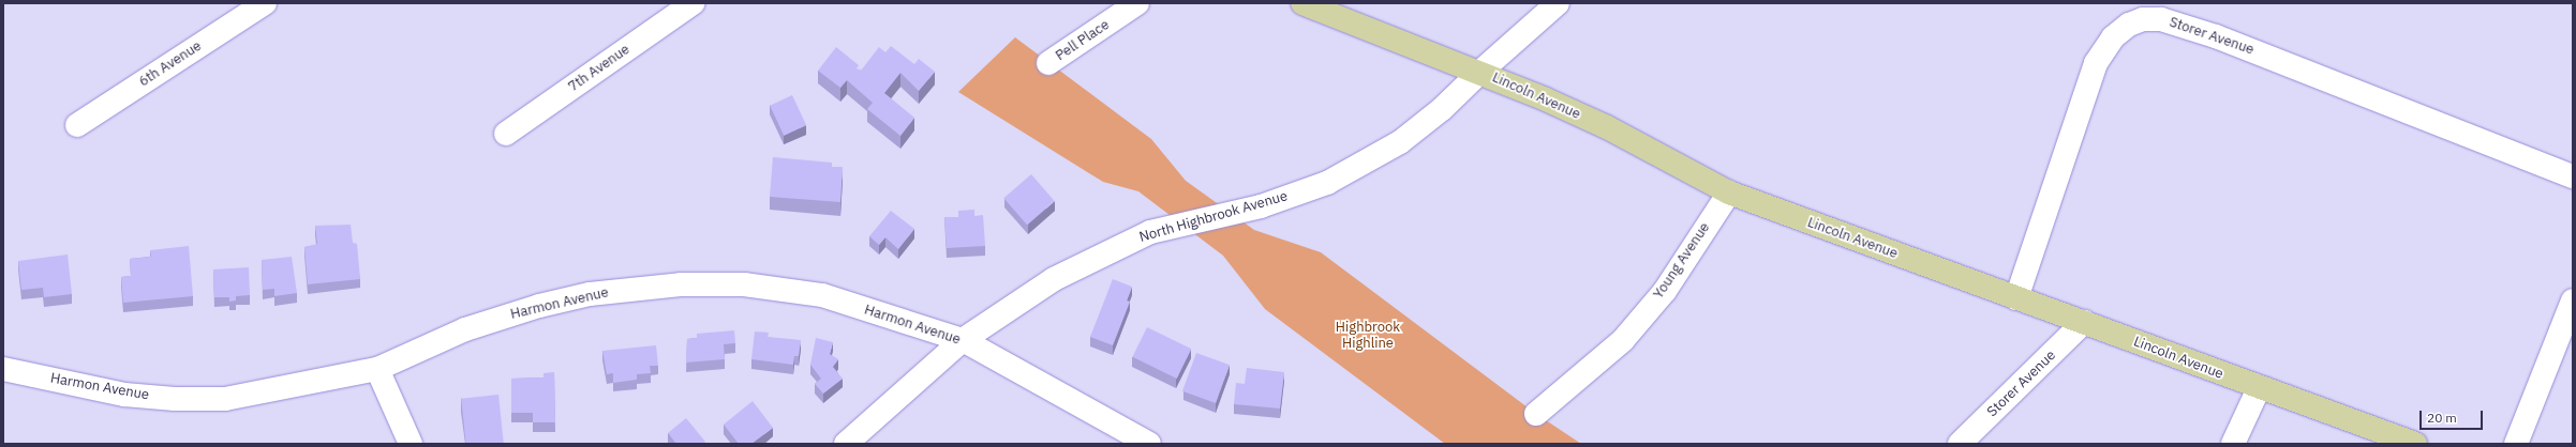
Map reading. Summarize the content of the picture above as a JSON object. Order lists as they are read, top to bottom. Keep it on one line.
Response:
{"streets":{"main road":["Lincoln Avenue"],"street":["Storer Avenue","Pell Place","6th Avenue","7th Avenue","North Highbrook Avenue","Young Avenue","Harmon Avenue"]},"crossings":[["Storer Avenue","Lincoln Avenue"],["Lincoln Avenue","North Highbrook Avenue"],["Lincoln Avenue","Young Avenue"],["North Highbrook Avenue","Harmon Avenue"]],"parks":["Highbrook Highline"],"scale_bar":"20 m"}
